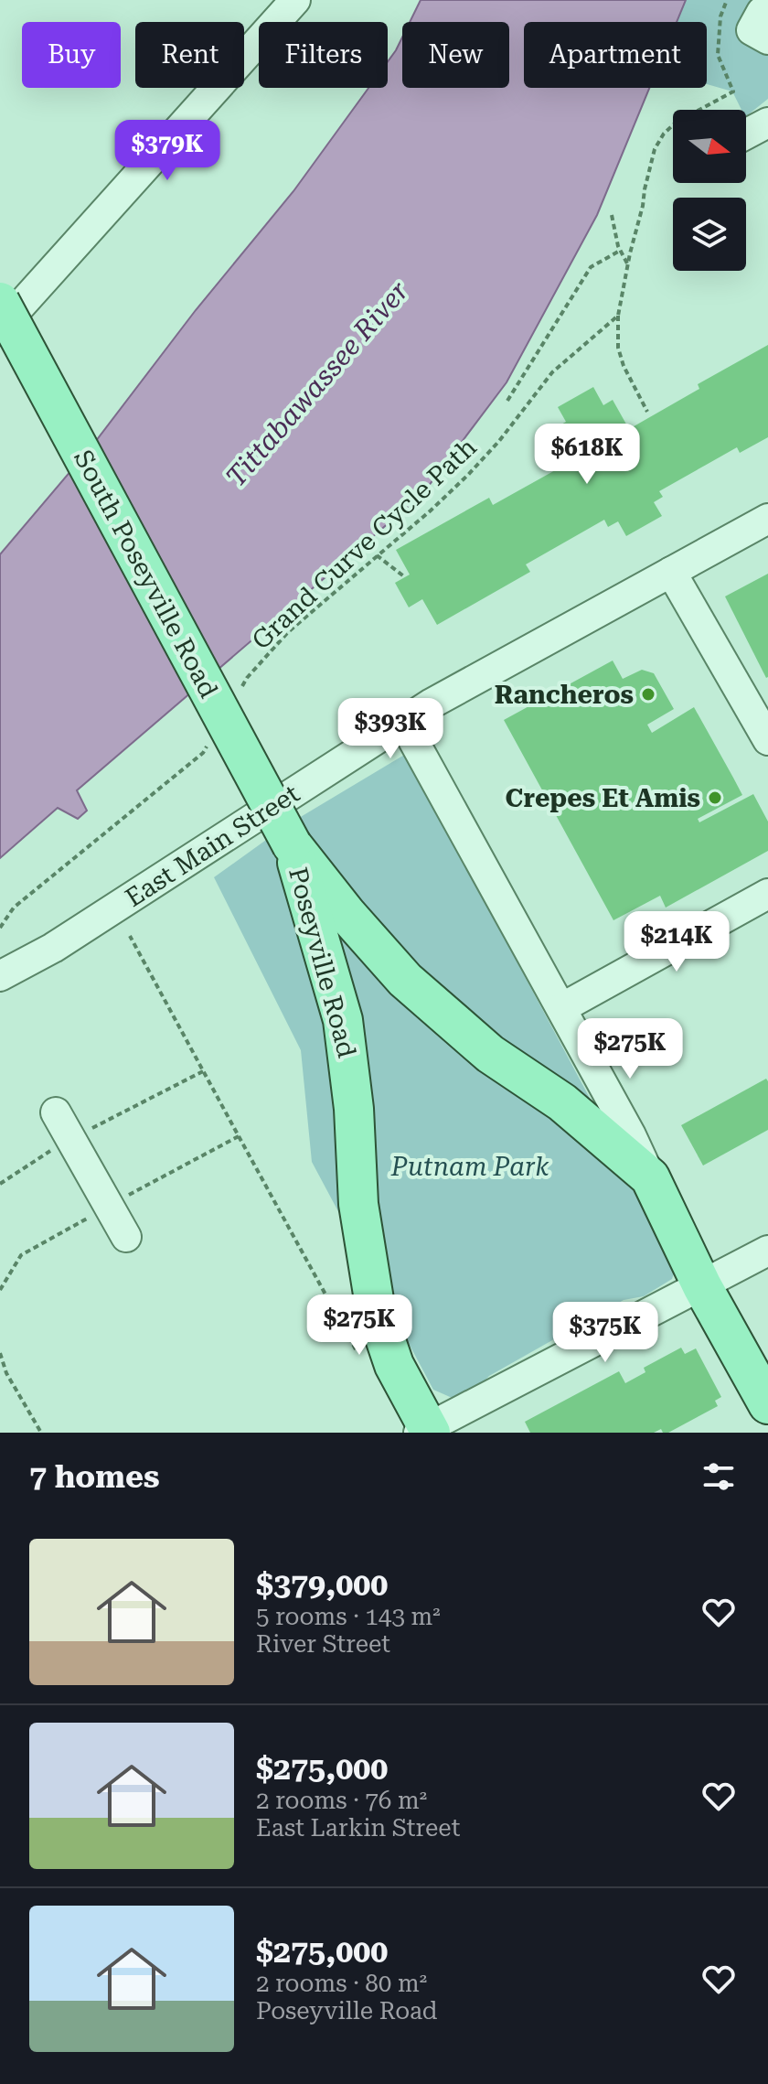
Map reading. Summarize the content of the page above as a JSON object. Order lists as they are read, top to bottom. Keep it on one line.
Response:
{"streets":{"main road":["South Poseyville Road","Poseyville Road"],"street":["East Main Street"],"path":["Grand Curve Cycle Path"]},"crossings":[["South Poseyville Road","Poseyville Road"]],"water":["Tittabawassee River"],"parks":["Putnam Park"],"places":["Rancheros","Crepes Et Amis"],"north":"right","page":{"chip":["Buy","Rent","Filters","New","Apartment"],"price":["$379K","$618K","$393K","$214K","$275K","$275K","$375K"],"heading":"7 homes","list":[{"name":"$379,000","note":"5 rooms · 143 m² · River Street"},{"name":"$275,000","note":"2 rooms · 76 m² · East Larkin Street"},{"name":"$275,000","note":"2 rooms · 80 m² · Poseyville Road"}]}}
